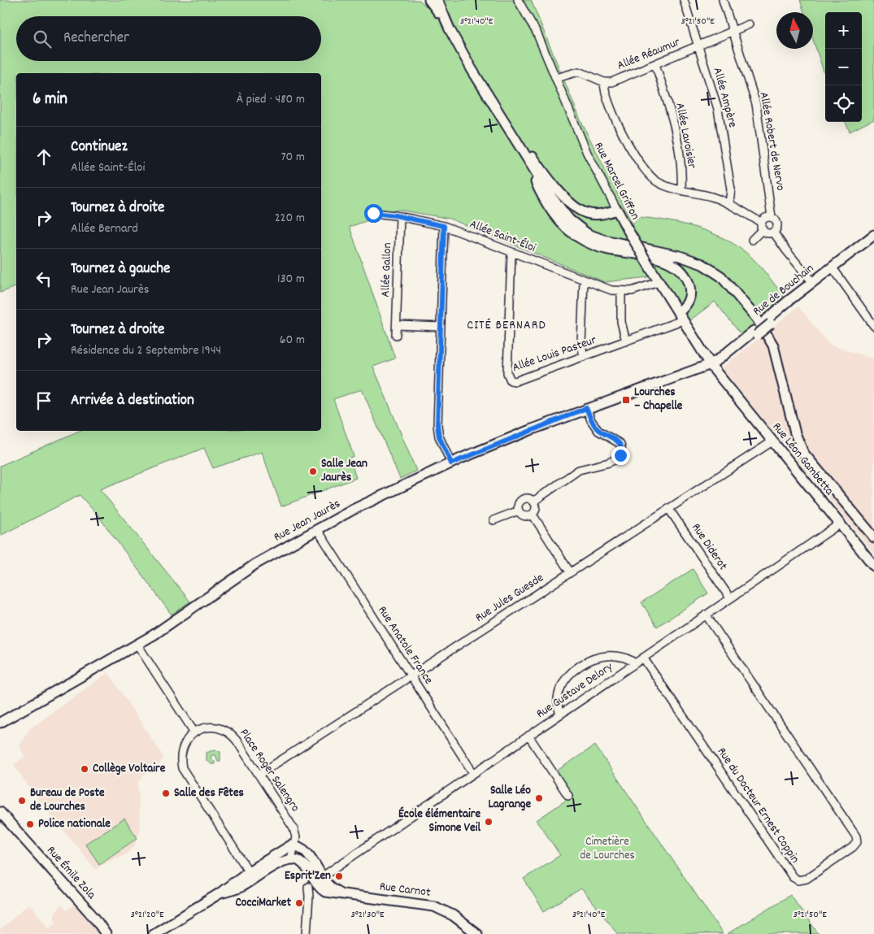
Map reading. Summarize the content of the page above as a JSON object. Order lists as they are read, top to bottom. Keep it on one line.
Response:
{"streets":{"street":["Allée Réaumur","Allée Ampère","Allée Lavoisier","Allée Robert de Nervo","Rue Marcel Griffon","Allée Saint-Éloi","Allée Gallon","Rue de Bouchain","Allée Louis Pasteur","Rue Léon Gambetta","Rue Jean Jaurès","Rue Diderot","Rue Jules Guesde","Rue Anatole France","Rue Gustave Delory","Place Roger Salengro","Rue du Docteur Ernest Coppin","Rue Émile Zola","Rue Carnot"]},"crossings":[["Allée Réaumur","Allée Ampère"],["Allée Réaumur","Allée Lavoisier"],["Allée Réaumur","Allée Robert de Nervo"],["Rue Marcel Griffon","Allée Saint-Éloi"],["Rue Marcel Griffon","Rue de Bouchain"],["Rue Marcel Griffon","Allée Louis Pasteur"],["Rue Marcel Griffon","Rue Léon Gambetta"],["Rue Marcel Griffon","Rue Jean Jaurès"],["Allée Saint-Éloi","Allée Gallon"],["Allée Saint-Éloi","Allée Louis Pasteur"],["Rue de Bouchain","Rue Léon Gambetta"],["Rue de Bouchain","Rue Jean Jaurès"],["Rue Léon Gambetta","Rue Jean Jaurès"],["Rue Léon Gambetta","Rue Jules Guesde"],["Rue Léon Gambetta","Rue Gustave Delory"],["Rue Jean Jaurès","Rue Anatole France"],["Rue Diderot","Rue Jules Guesde"],["Rue Diderot","Rue Gustave Delory"],["Rue Jules Guesde","Rue Anatole France"],["Rue Jules Guesde","Place Roger Salengro"],["Rue Anatole France","Rue Gustave Delory"],["Rue Gustave Delory","Rue du Docteur Ernest Coppin"],["Rue Gustave Delory","Rue Carnot"],["Place Roger Salengro","Rue Carnot"]],"districts":["CITÉ BERNARD"],"parks":["Cimetière de Lourches"],"places":{"transit":["Lourches – Chapelle"],"other":["Salle Jean Jaurès","Collège Voltaire","Salle des Fêtes","Salle Léo Lagrange","Bureau de Poste de Lourches","École élémentaire Simone Veil","Police nationale","Esprit'Zen","CocciMarket"]},"north":"top","page":{"map_buttons":["+","−"],"search":"Rechercher","heading":["6 min","À pied · 480 m"],"list":[["Continuez","Allée Saint-Éloi","70 m"],["Tournez à droite","Allée Bernard","220 m"],["Tournez à gauche","Rue Jean Jaurès","130 m"],["Tournez à droite","Résidence du 2 Septembre 1944","60 m"],"Arrivée à destination"]},"coordinates":["3°21'40\"E","3°21'50\"E","3°21'20\"E","3°21'30\"E"]}
